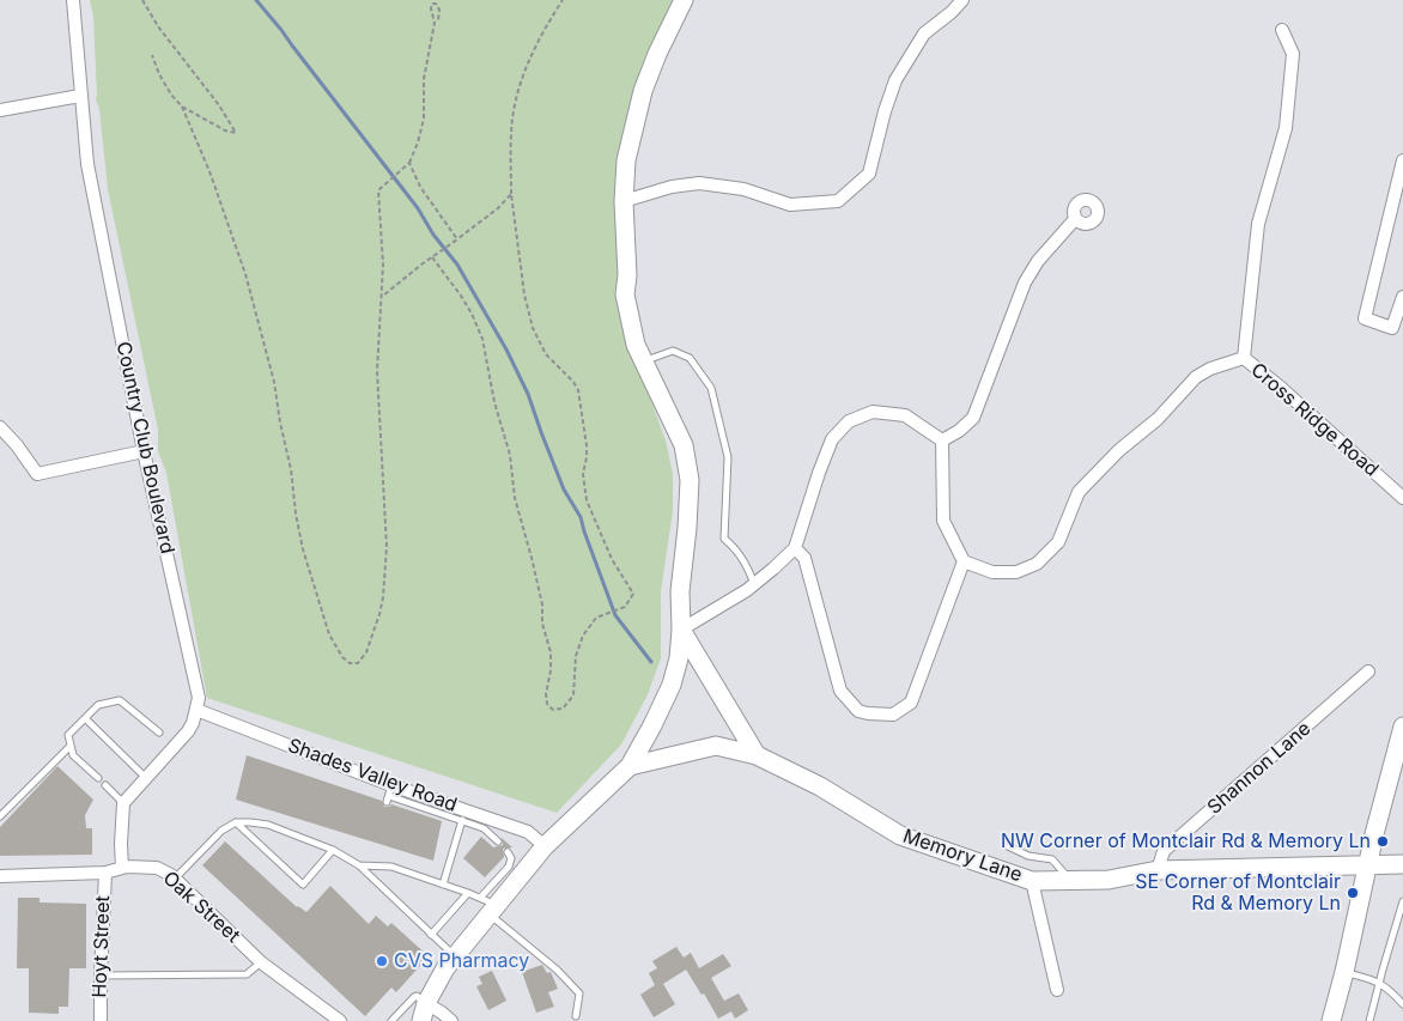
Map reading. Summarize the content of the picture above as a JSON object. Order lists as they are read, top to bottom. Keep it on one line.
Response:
{"streets":{"street":["Cross Ridge Road","Country Club Boulevard","Shannon Lane","Shades Valley Road","Memory Lane","Oak Street","Hoyt Street"]},"crossings":[["Country Club Boulevard","Shades Valley Road"],["Shannon Lane","Memory Lane"],["Oak Street","Hoyt Street"]],"places":["NW Corner of Montclair Rd & Memory Ln","SE Corner of Montclair Rd & Memory Ln","CVS Pharmacy"]}
